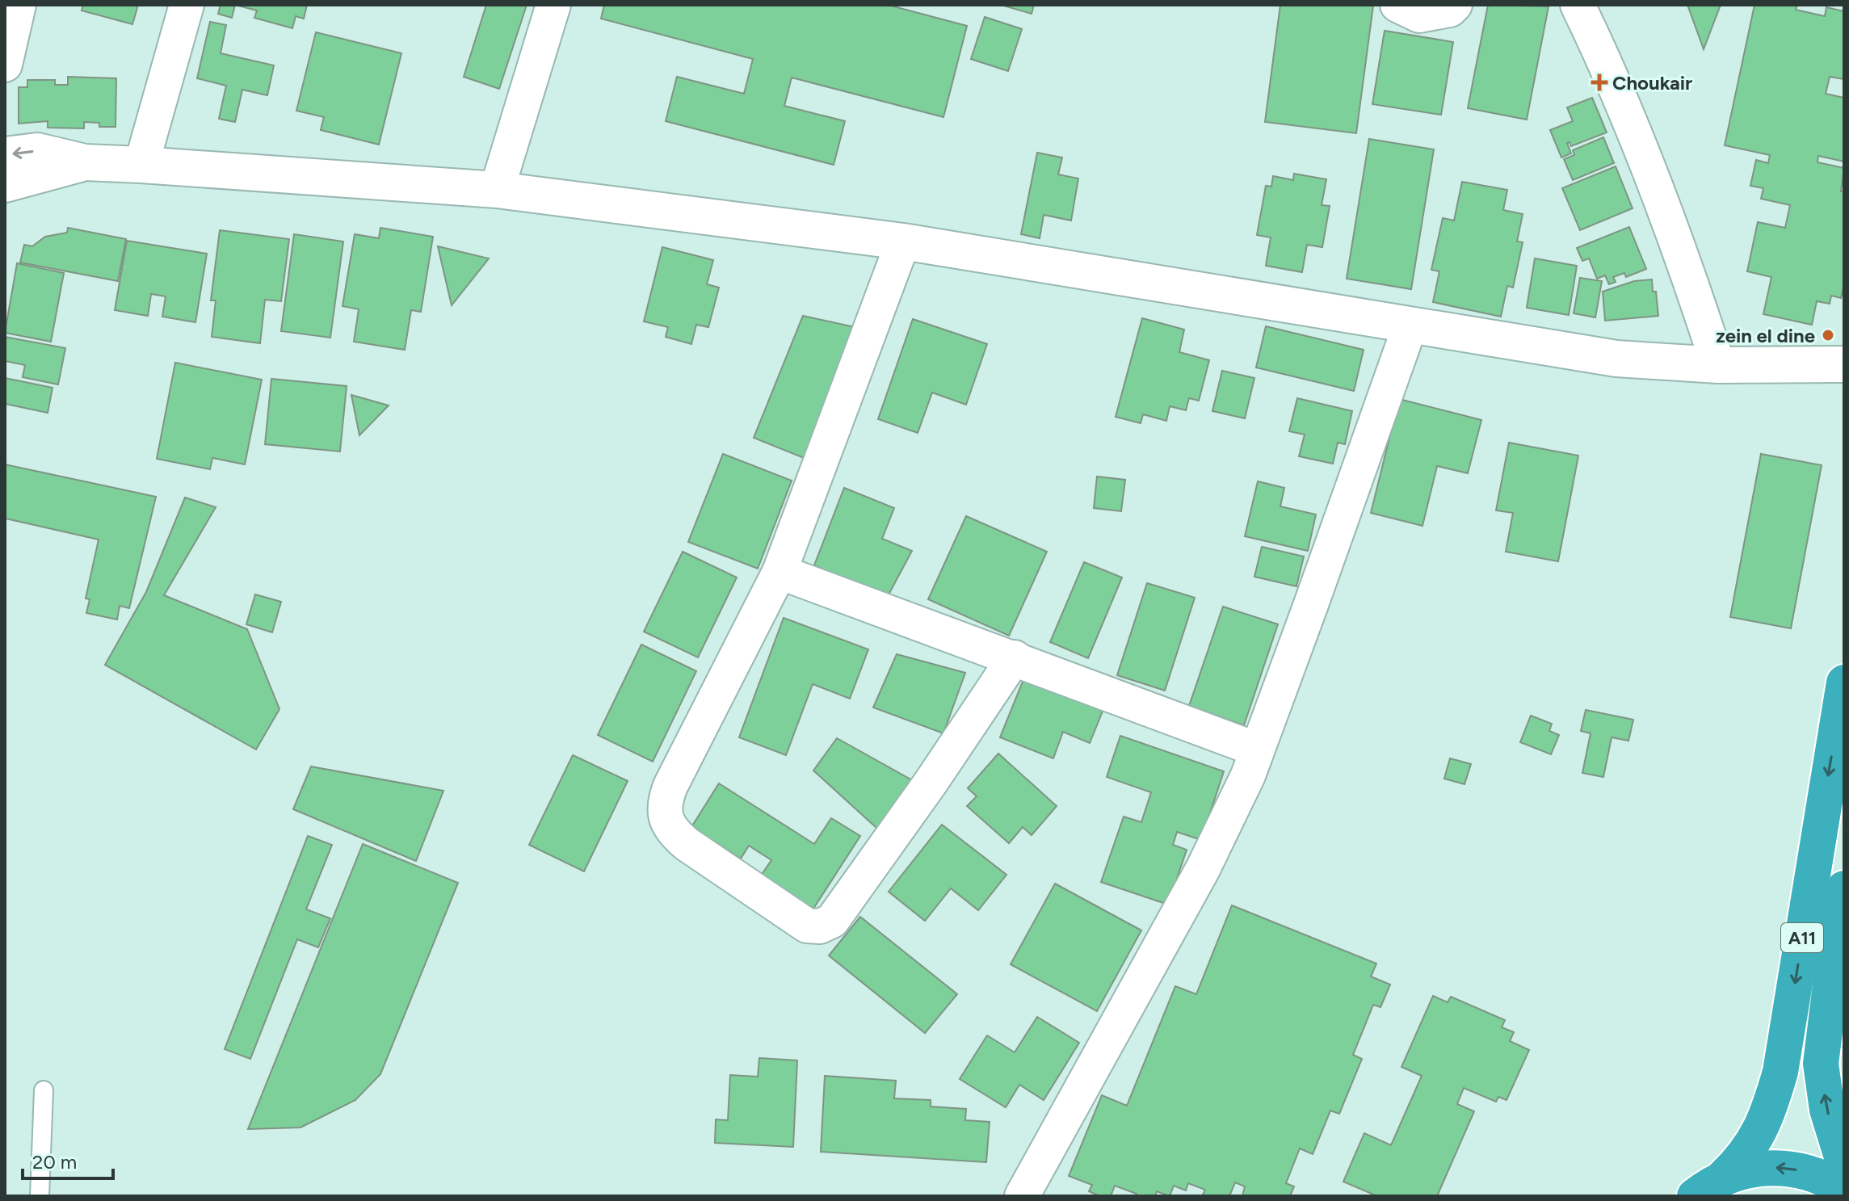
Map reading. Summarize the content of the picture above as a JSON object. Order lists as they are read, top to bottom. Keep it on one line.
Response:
{"streets":{"highway":["A11"]},"places":{"health":["Choukair"],"other":["zein el dine"]},"scale_bar":"20 m"}
